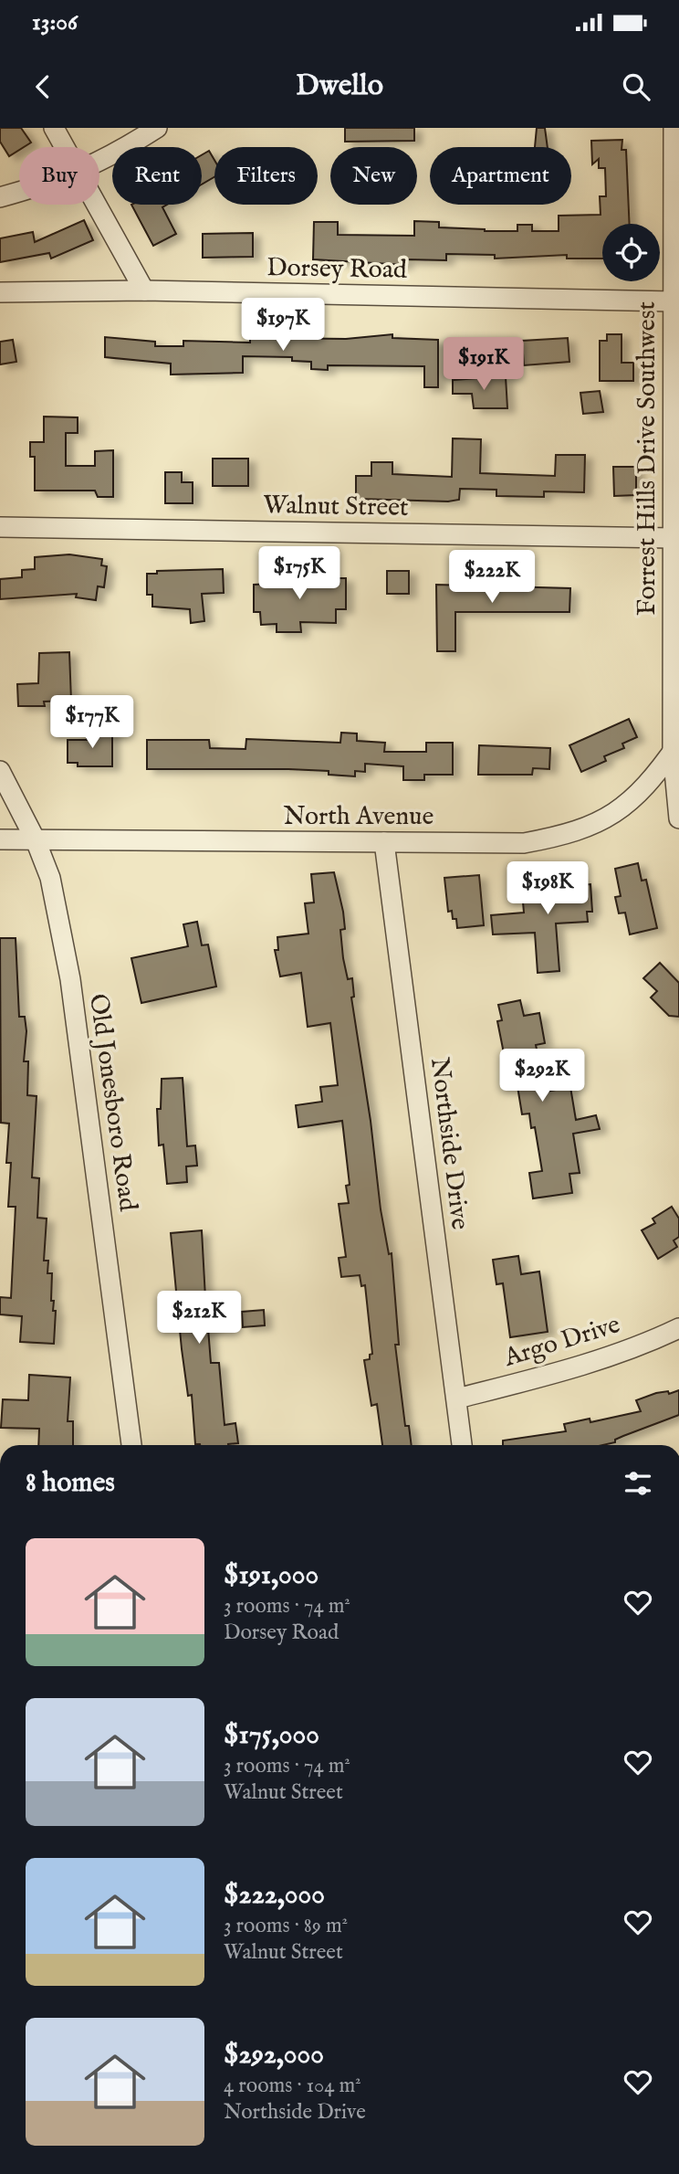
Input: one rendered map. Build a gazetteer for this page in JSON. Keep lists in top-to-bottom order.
{
  "streets": {
    "street": [
      "Dorsey Road",
      "Forrest Hills Drive Southwest",
      "Walnut Street",
      "North Avenue",
      "Old Jonesboro Road",
      "Northside Drive",
      "Argo Drive"
    ]
  },
  "crossings": [
    ["Dorsey Road", "Forrest Hills Drive Southwest"],
    ["Forrest Hills Drive Southwest", "Walnut Street"],
    ["Forrest Hills Drive Southwest", "North Avenue"],
    ["North Avenue", "Old Jonesboro Road"],
    ["North Avenue", "Northside Drive"],
    ["Northside Drive", "Argo Drive"]
  ],
  "page": {
    "status": "13:06",
    "header": "Dwello",
    "chip": [
      "Buy",
      "Rent",
      "Filters",
      "New",
      "Apartment"
    ],
    "price": [
      "$197K",
      "$191K",
      "$175K",
      "$222K",
      "$177K",
      "$198K",
      "$292K",
      "$212K"
    ],
    "heading": "8 homes",
    "list": [
      {
        "name": "$191,000",
        "note": "3 rooms · 74 m² · Dorsey Road"
      },
      {
        "name": "$175,000",
        "note": "3 rooms · 74 m² · Walnut Street"
      },
      {
        "name": "$222,000",
        "note": "3 rooms · 89 m² · Walnut Street"
      },
      {
        "name": "$292,000",
        "note": "4 rooms · 104 m² · Northside Drive"
      }
    ]
  }
}
